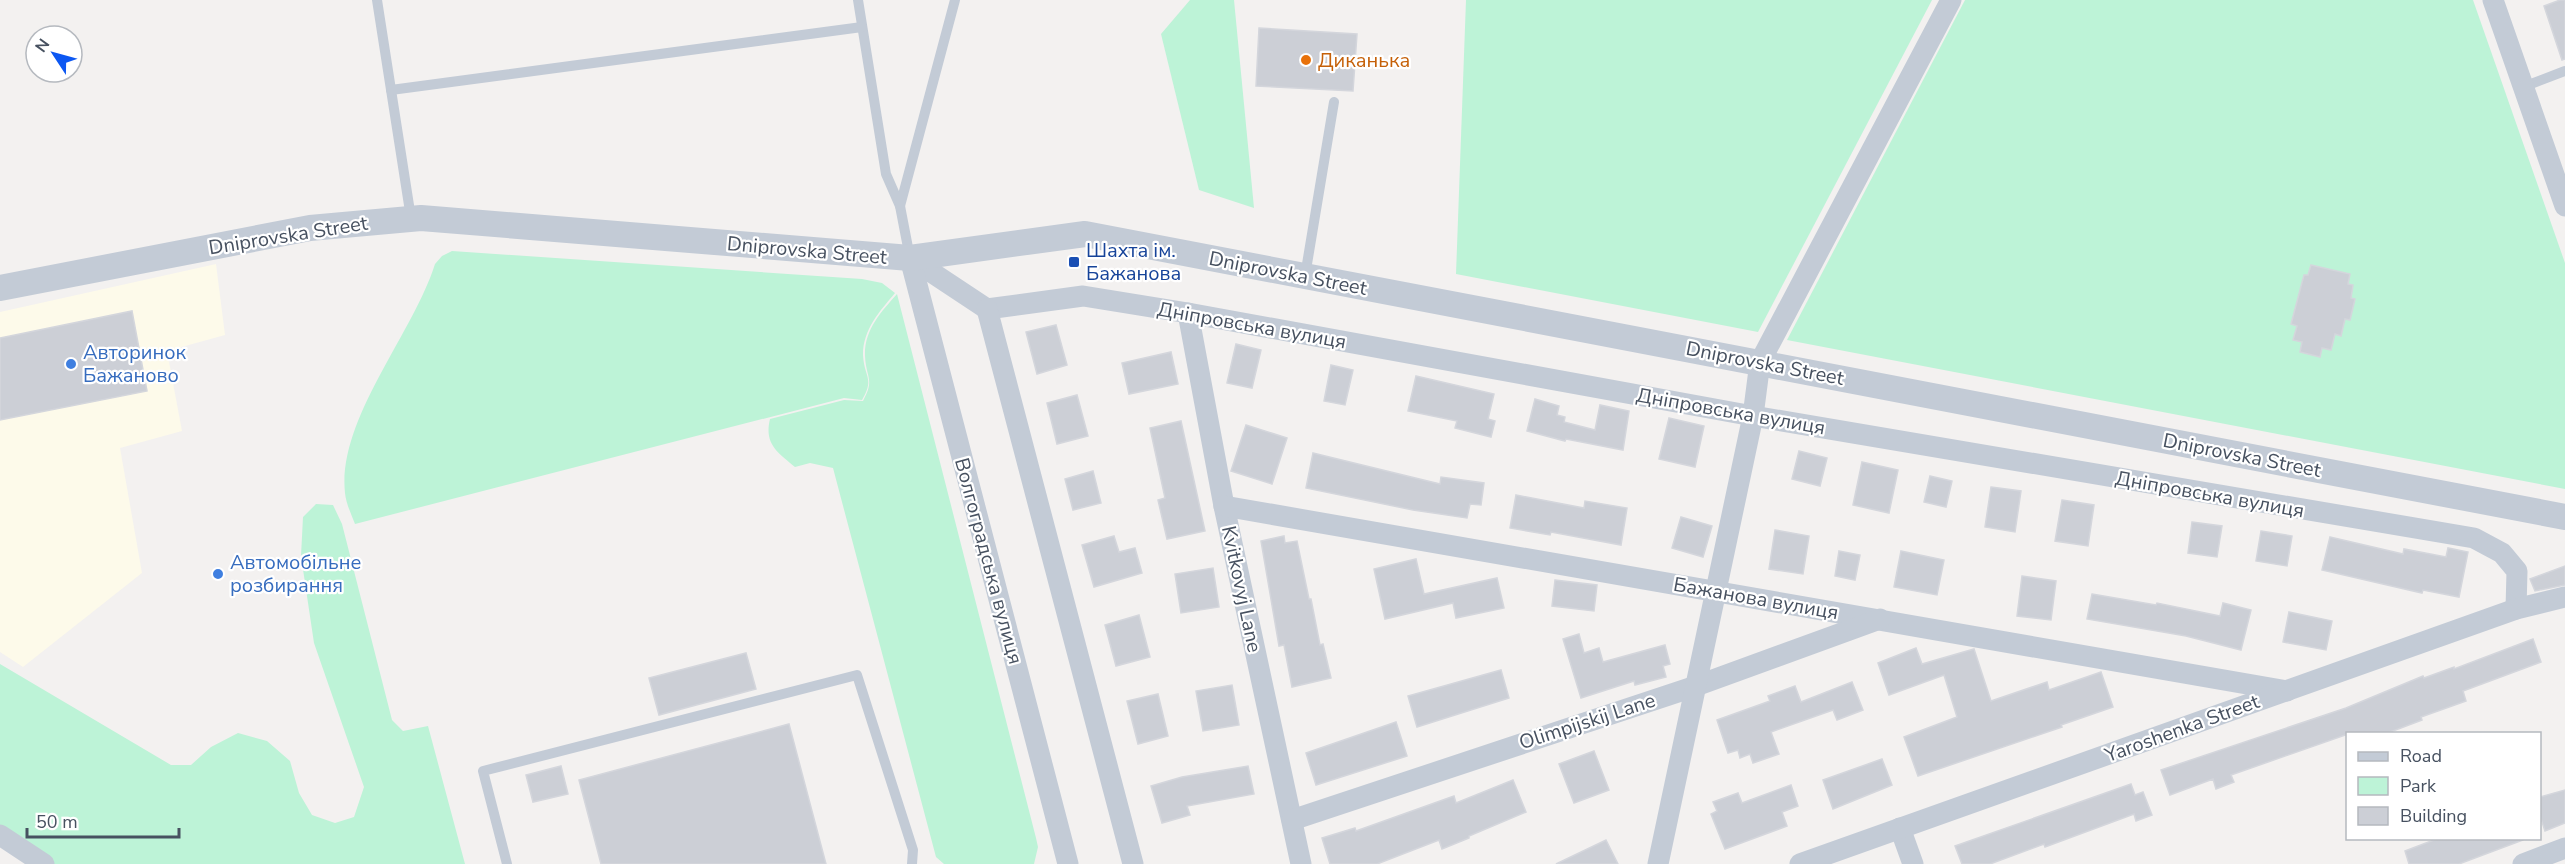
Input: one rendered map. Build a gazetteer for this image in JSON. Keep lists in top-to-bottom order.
{
  "streets": {
    "street": [
      "Dniprovska Street",
      "Дніпровська вулиця",
      "Волгоградська вулиця",
      "Kvitkovyj Lane",
      "Бажанова вулиця",
      "Olimpijskij Lane",
      "Yaroshenka Street"
    ]
  },
  "crossings": [
    ["Dniprovska Street", "Волгоградська вулиця"],
    ["Дніпровська вулиця", "Kvitkovyj Lane"],
    ["Дніпровська вулиця", "Yaroshenka Street"],
    ["Kvitkovyj Lane", "Бажанова вулиця"],
    ["Kvitkovyj Lane", "Olimpijskij Lane"],
    ["Бажанова вулиця", "Olimpijskij Lane"],
    ["Бажанова вулиця", "Yaroshenka Street"]
  ],
  "places": {
    "other": ["Диканька", "Авторинок Бажаново", "Автомобільне розбирання"],
    "transit": ["Шахта ім. Бажанова"]
  },
  "legend": ["Road", "Park", "Building"],
  "scale_bar": "50 m",
  "north": "top left"
}
